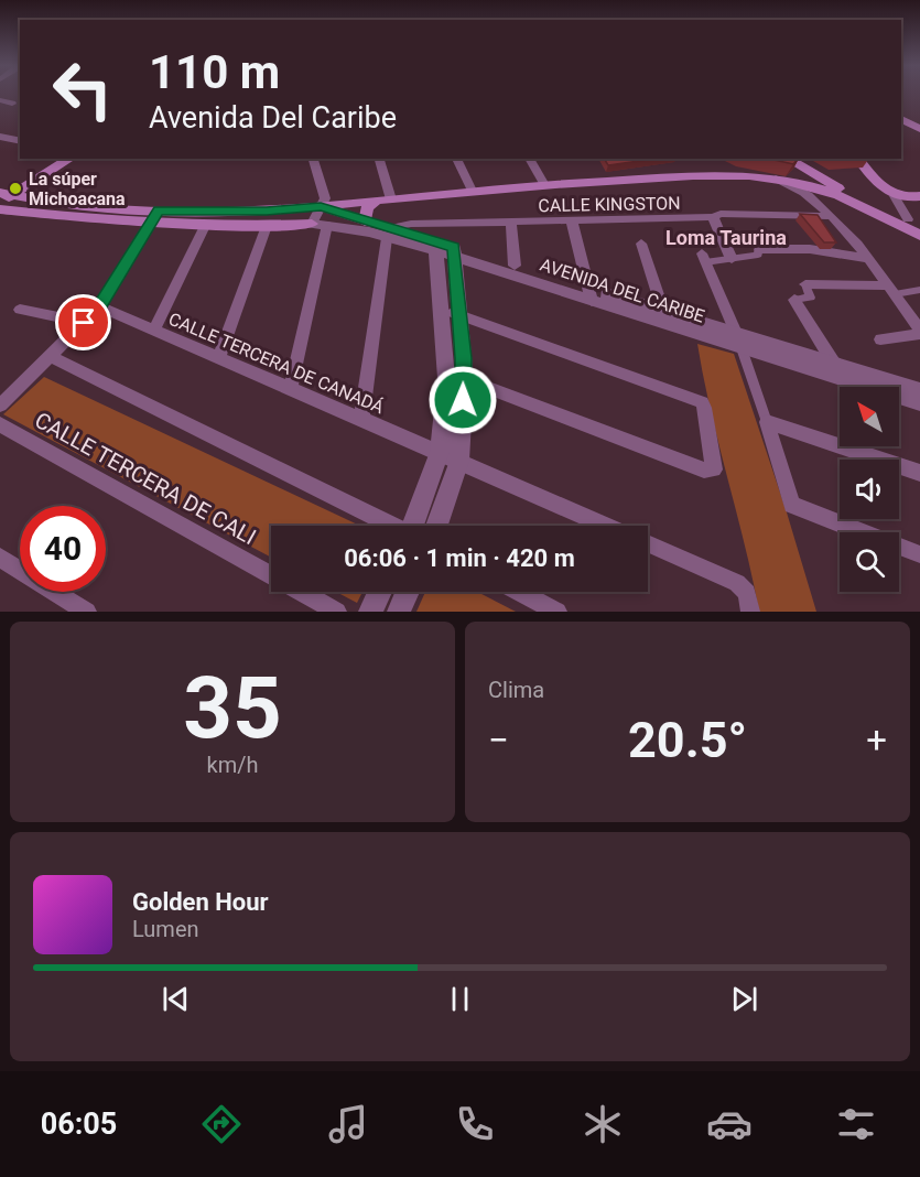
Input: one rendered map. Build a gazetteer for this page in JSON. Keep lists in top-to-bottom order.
{
  "streets": {
    "street": [
      "CALLE KINGSTON",
      "AVENIDA DEL CARIBE",
      "CALLE TERCERA DE CANADÁ",
      "CALLE TERCERA DE CALI"
    ]
  },
  "crossings": [
    ["CALLE KINGSTON", "AVENIDA DEL CARIBE"]
  ],
  "districts": ["Loma Taurina"],
  "places": ["La súper Michoacana"],
  "north": "top left",
  "page": {
    "turn": ["110 m", "Avenida Del Caribe"],
    "limit": "40",
    "trip": "06:06 · 1 min · 420 m",
    "tile": [
      ["35", "km/h"],
      "Clima"
    ],
    "heat": ["−", "20.5°", "+"],
    "song": ["Golden Hour", "Lumen"],
    "tabs": "06:05"
  }
}
